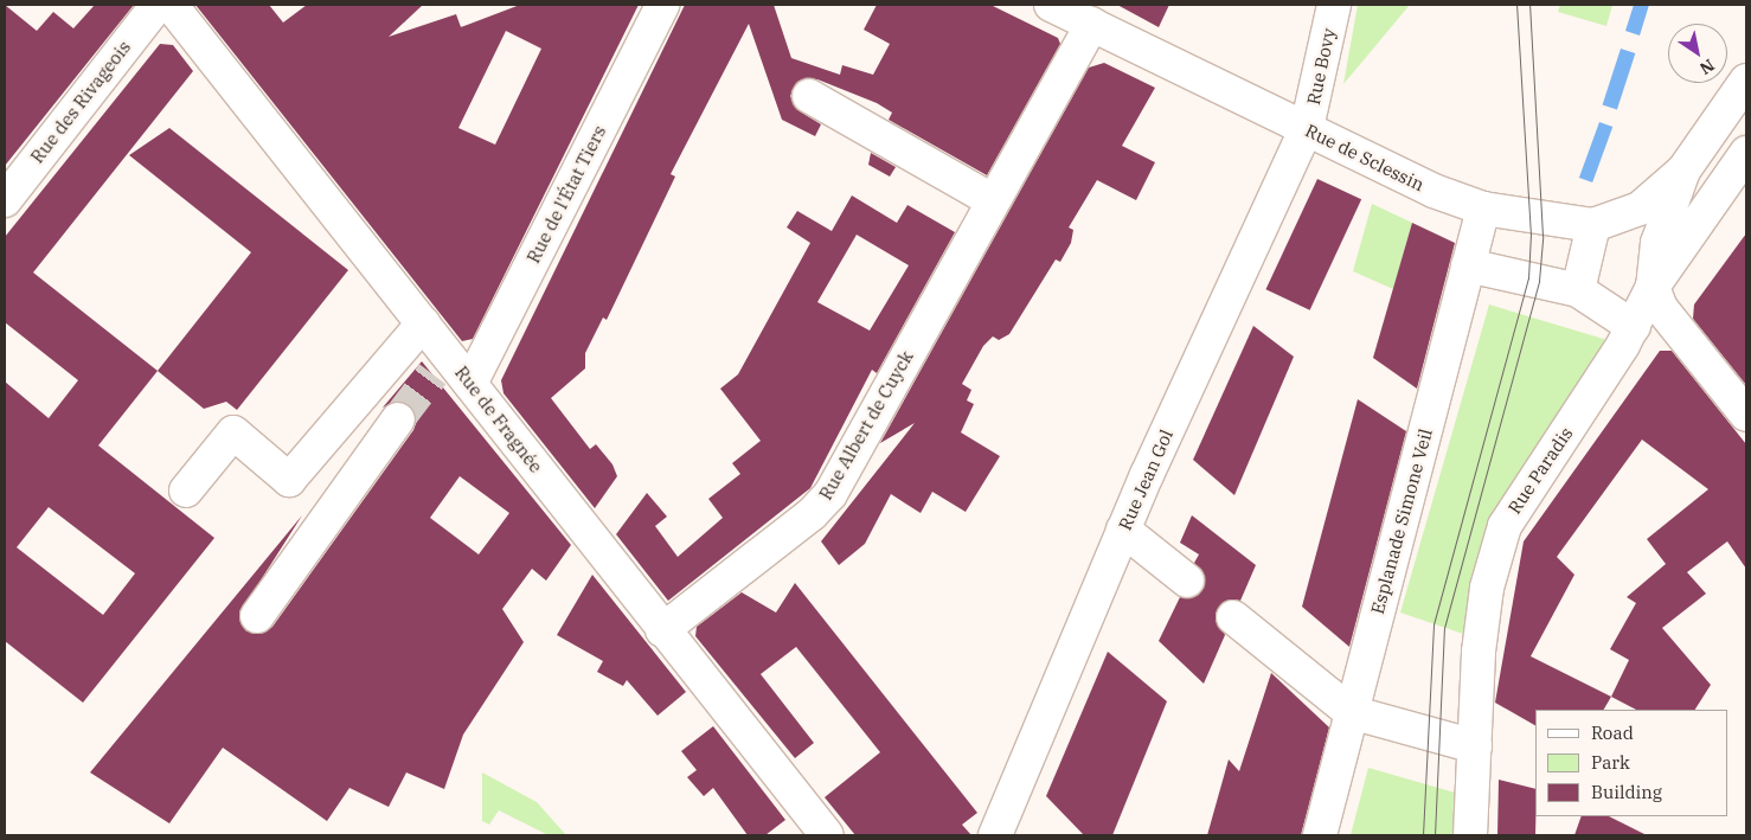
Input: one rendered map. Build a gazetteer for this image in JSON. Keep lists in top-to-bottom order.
{
  "streets": {
    "street": [
      "Rue Bovy",
      "Rue des Rivageois",
      "Rue de Sclessin",
      "Rue de l'État Tiers",
      "Rue de Fragnée",
      "Rue Albert de Cuyck",
      "Rue Paradis",
      "Rue Jean Gol",
      "Esplanade Simone Veil"
    ]
  },
  "crossings": [
    ["Rue Bovy", "Rue de Sclessin"],
    ["Rue Bovy", "Rue Jean Gol"],
    ["Rue de Sclessin", "Rue Albert de Cuyck"],
    ["Rue de Sclessin", "Rue Jean Gol"],
    ["Rue de Sclessin", "Esplanade Simone Veil"],
    ["Rue de l'État Tiers", "Rue de Fragnée"],
    ["Rue de Fragnée", "Rue Albert de Cuyck"]
  ],
  "legend": ["Road", "Park", "Building"],
  "north": "bottom right"
}
